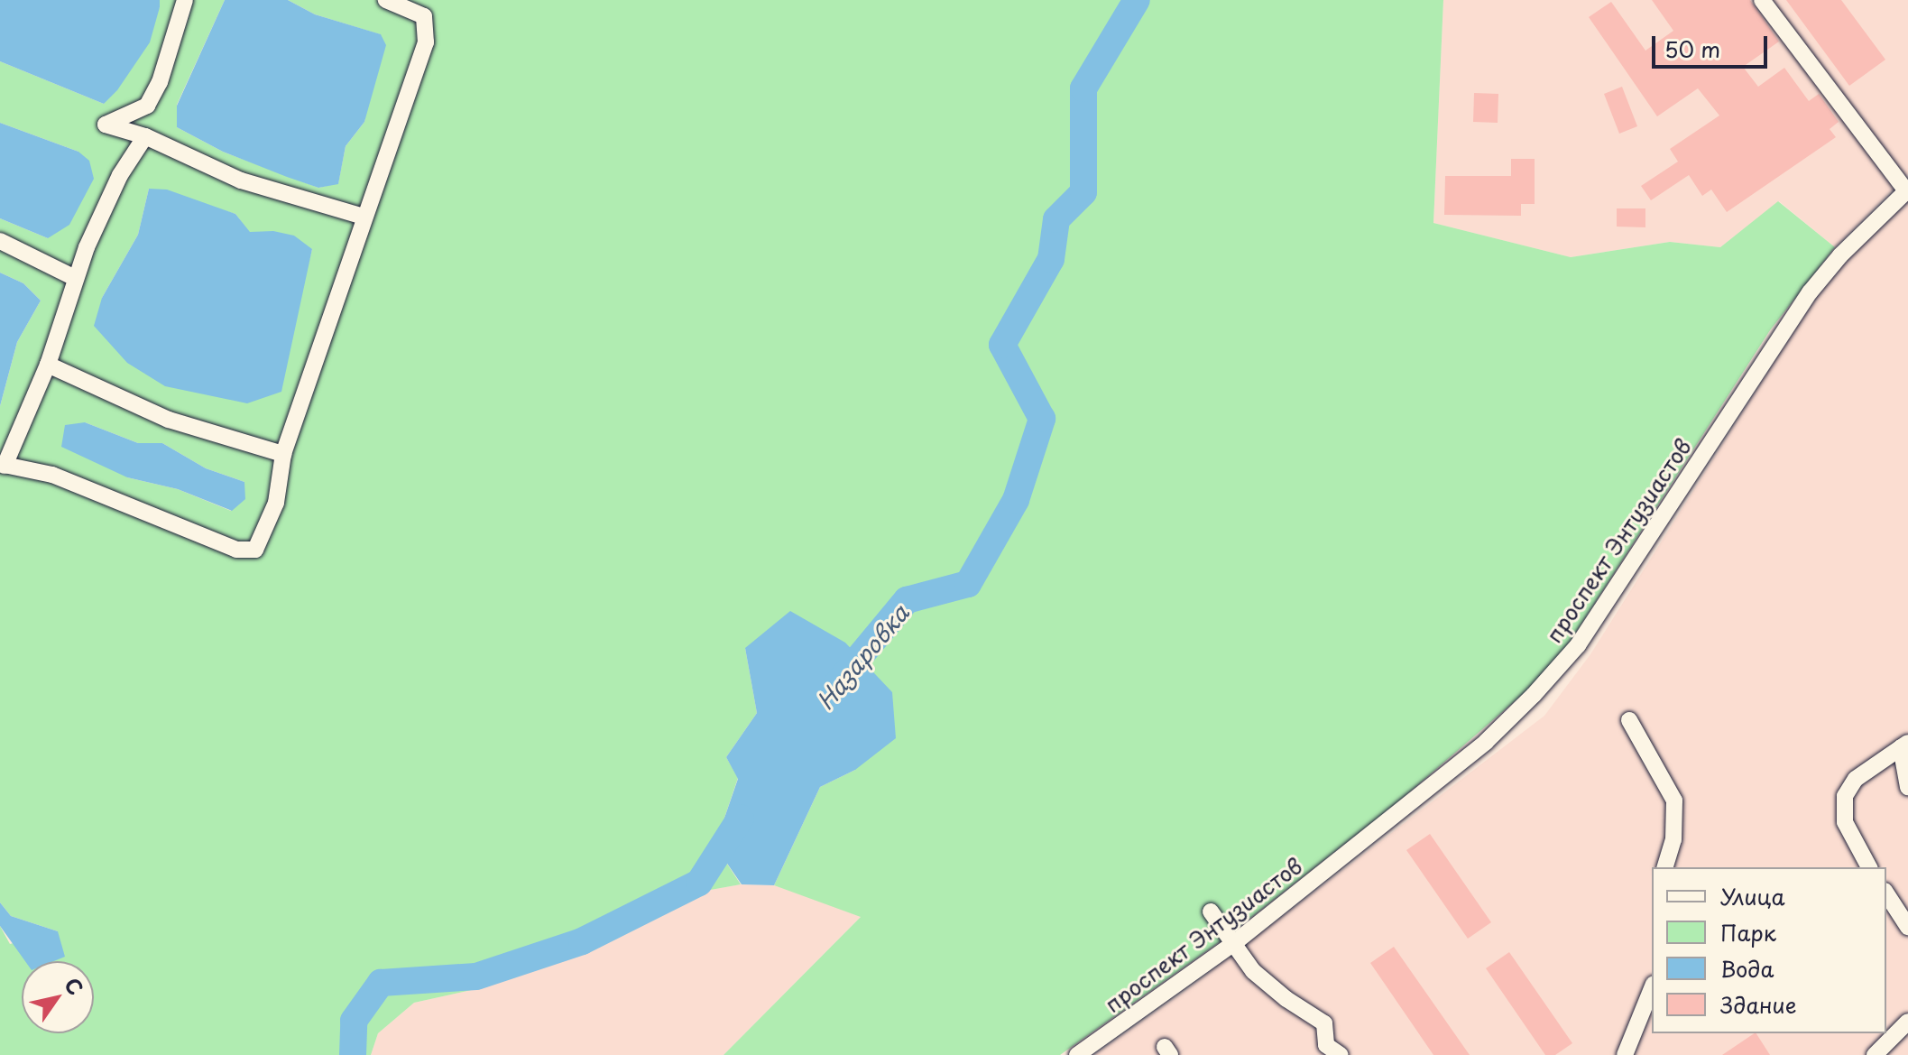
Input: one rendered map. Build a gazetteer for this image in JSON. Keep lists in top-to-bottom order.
{
  "streets": {
    "street": ["проспект Энтузиастов"]
  },
  "water": ["Назаровка"],
  "legend": [
    "Улица",
    "Парк",
    "Вода",
    "Здание"
  ],
  "scale_bar": "50 m",
  "north": "top right"
}
